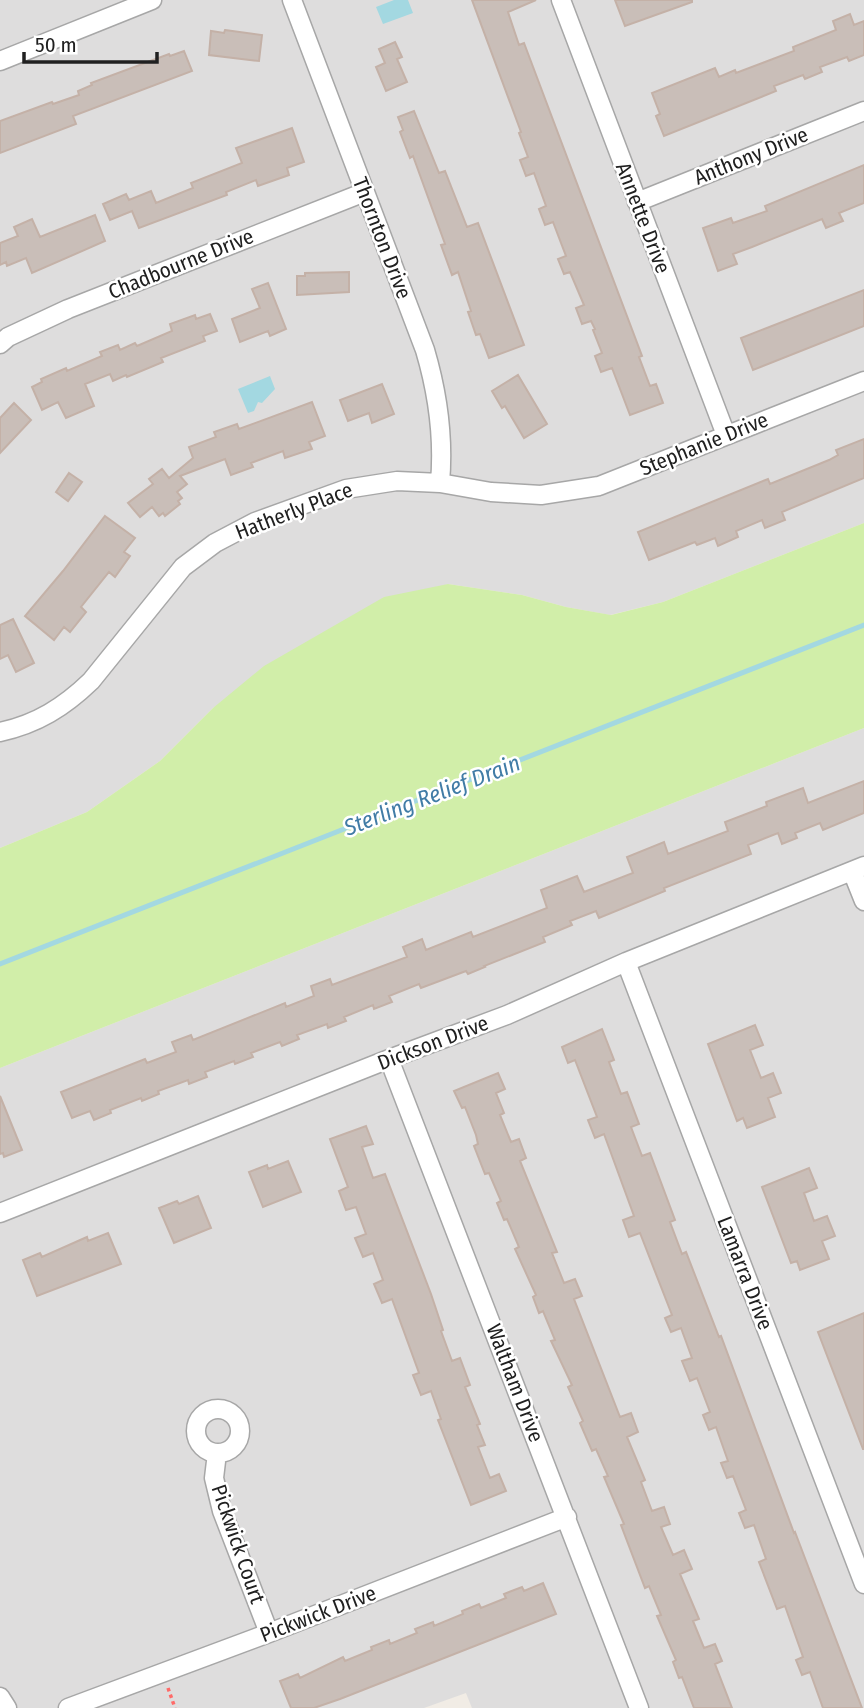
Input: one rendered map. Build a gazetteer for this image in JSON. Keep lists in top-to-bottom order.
{
  "streets": {
    "street": [
      "Anthony Drive",
      "Annette Drive",
      "Thornton Drive",
      "Chadbourne Drive",
      "Stephanie Drive",
      "Hatherly Place",
      "Dickson Drive",
      "Lamarra Drive",
      "Waltham Drive",
      "Pickwick Court",
      "Pickwick Drive"
    ]
  },
  "crossings": [
    ["Anthony Drive", "Annette Drive"],
    ["Annette Drive", "Stephanie Drive"],
    ["Thornton Drive", "Chadbourne Drive"],
    ["Thornton Drive", "Hatherly Place"],
    ["Stephanie Drive", "Hatherly Place"],
    ["Dickson Drive", "Lamarra Drive"],
    ["Dickson Drive", "Waltham Drive"],
    ["Waltham Drive", "Pickwick Drive"],
    ["Pickwick Court", "Pickwick Drive"]
  ],
  "water": ["Sterling Relief Drain"],
  "scale_bar": "50 m"
}
